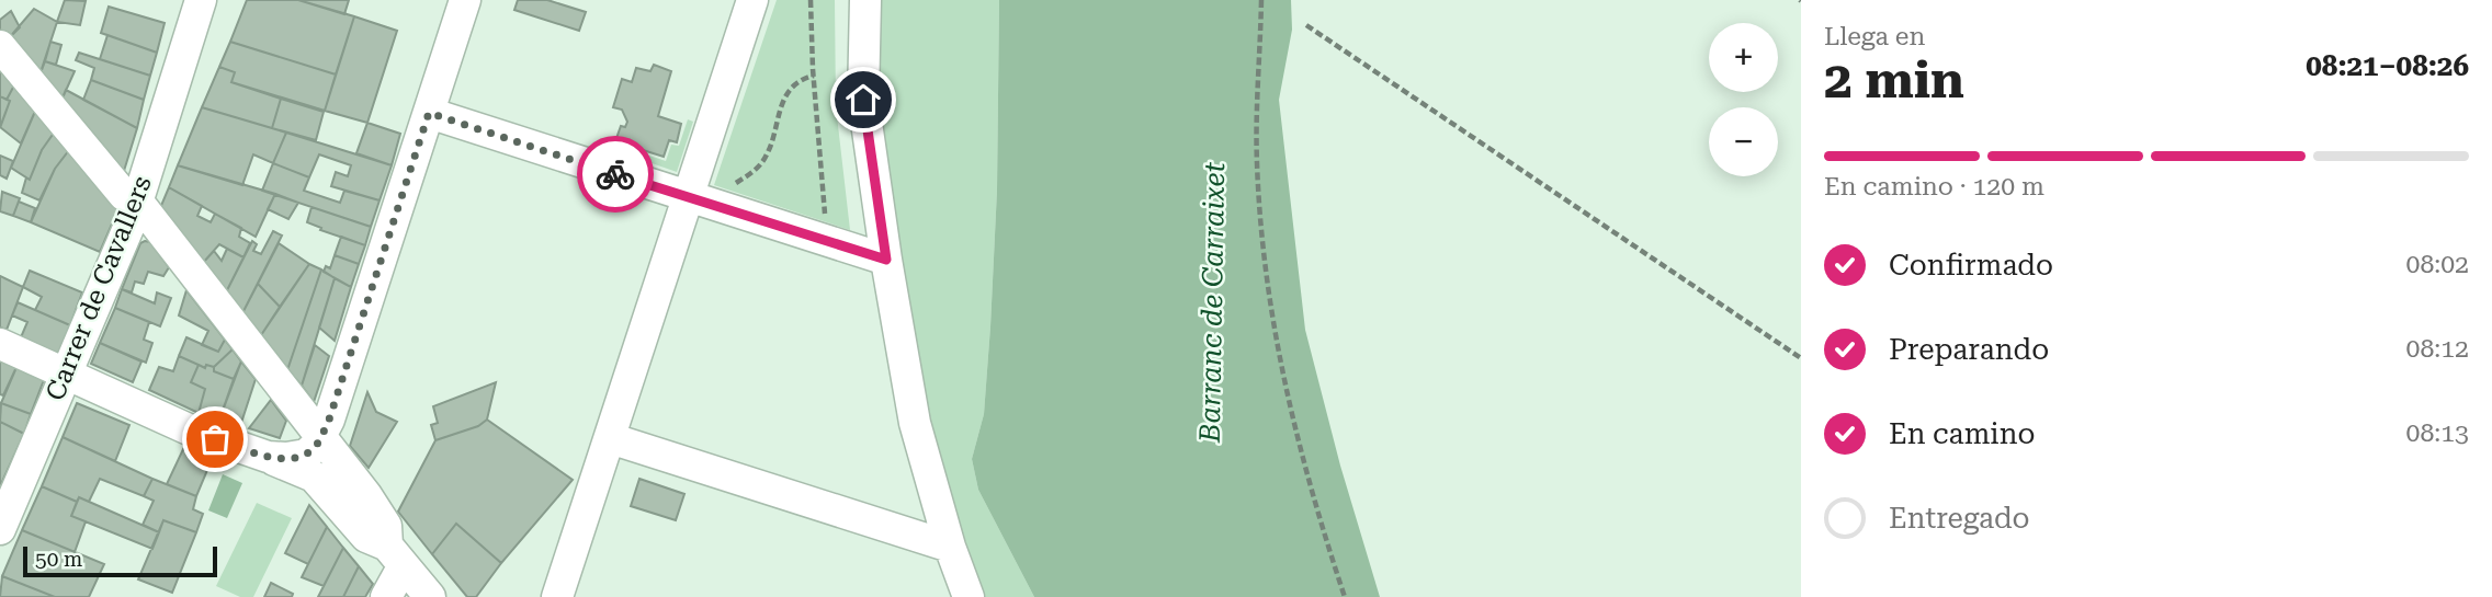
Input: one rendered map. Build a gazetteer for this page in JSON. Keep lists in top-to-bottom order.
{
  "streets": {
    "street": ["Carrer de Cavallers"]
  },
  "water": ["Barranc de Carraixet"],
  "scale_bar": "50 m",
  "page": {
    "heading": ["2 min", "Llega en", "08:21–08:26"],
    "map_buttons": ["+", "−"],
    "bar": "En camino · 120 m",
    "list": [
      ["Confirmado", "08:02"],
      ["Preparando", "08:12"],
      ["En camino", "08:13"],
      "Entregado"
    ],
    "scale": "50 m"
  }
}
